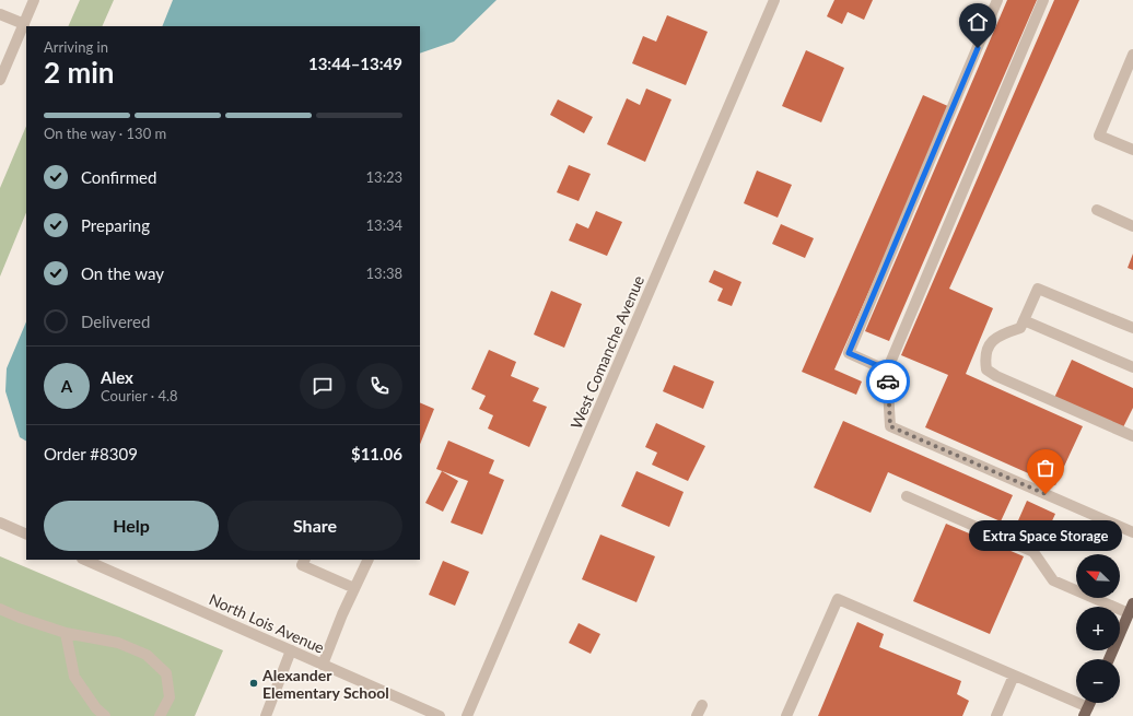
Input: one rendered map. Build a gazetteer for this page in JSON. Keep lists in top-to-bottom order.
{
  "streets": {
    "street": ["West Comanche Avenue", "North Lois Avenue"]
  },
  "places": ["Extra Space Storage", "Alexander Elementary School"],
  "north": "top left",
  "page": {
    "heading": ["2 min", "Arriving in", "13:44–13:49"],
    "panel": [
      "Alex",
      "Courier · 4.8",
      "Order #8309",
      "$11.06"
    ],
    "bar": "On the way · 130 m",
    "list": [
      ["Confirmed", "13:23"],
      ["Preparing", "13:34"],
      ["On the way", "13:38"],
      "Delivered"
    ],
    "round": "A",
    "buttons": ["Help", "Share"],
    "bubble": "Extra Space Storage",
    "map_buttons": ["+", "−"]
  }
}
